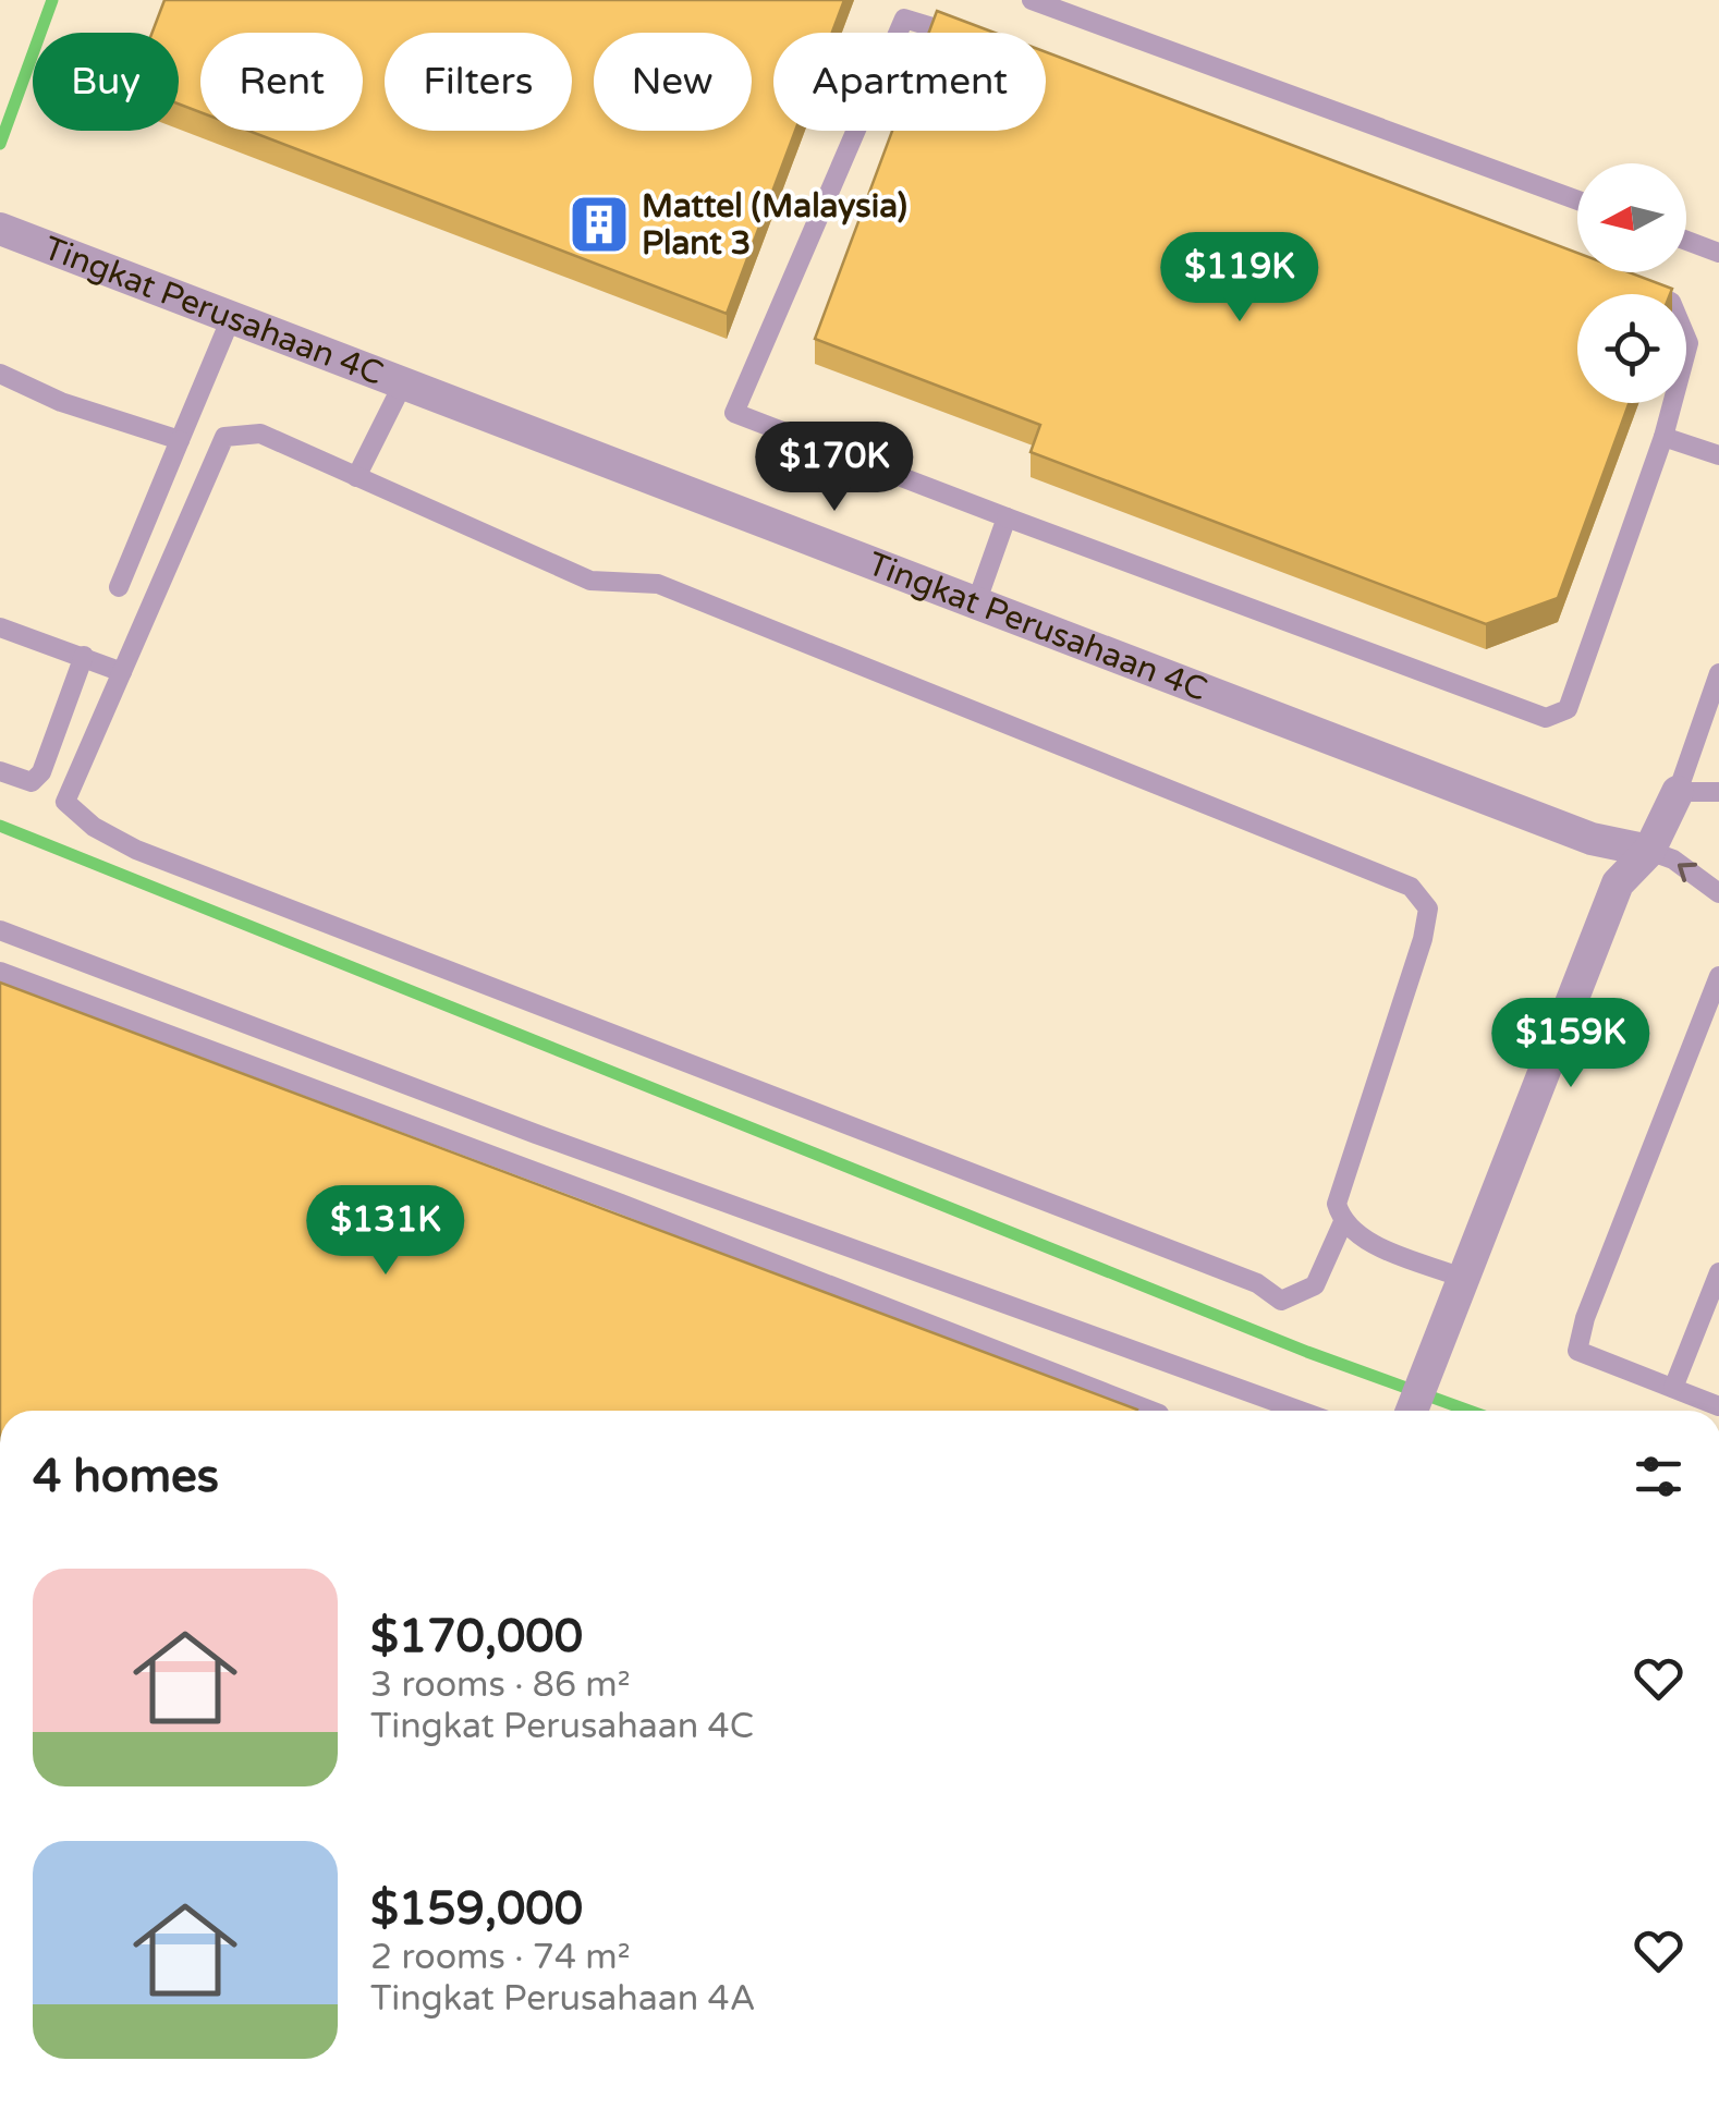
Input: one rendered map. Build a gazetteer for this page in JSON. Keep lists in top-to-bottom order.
{
  "streets": {
    "street": ["Tingkat Perusahaan 4C"]
  },
  "places": {
    "building": ["Mattel (Malaysia) Plant 3"]
  },
  "north": "left",
  "page": {
    "chip": [
      "Buy",
      "Rent",
      "Filters",
      "New",
      "Apartment"
    ],
    "price": [
      "$119K",
      "$170K",
      "$159K",
      "$131K"
    ],
    "heading": "4 homes",
    "list": [
      {
        "name": "$170,000",
        "note": "3 rooms · 86 m² · Tingkat Perusahaan 4C"
      },
      {
        "name": "$159,000",
        "note": "2 rooms · 74 m² · Tingkat Perusahaan 4A"
      }
    ]
  }
}
